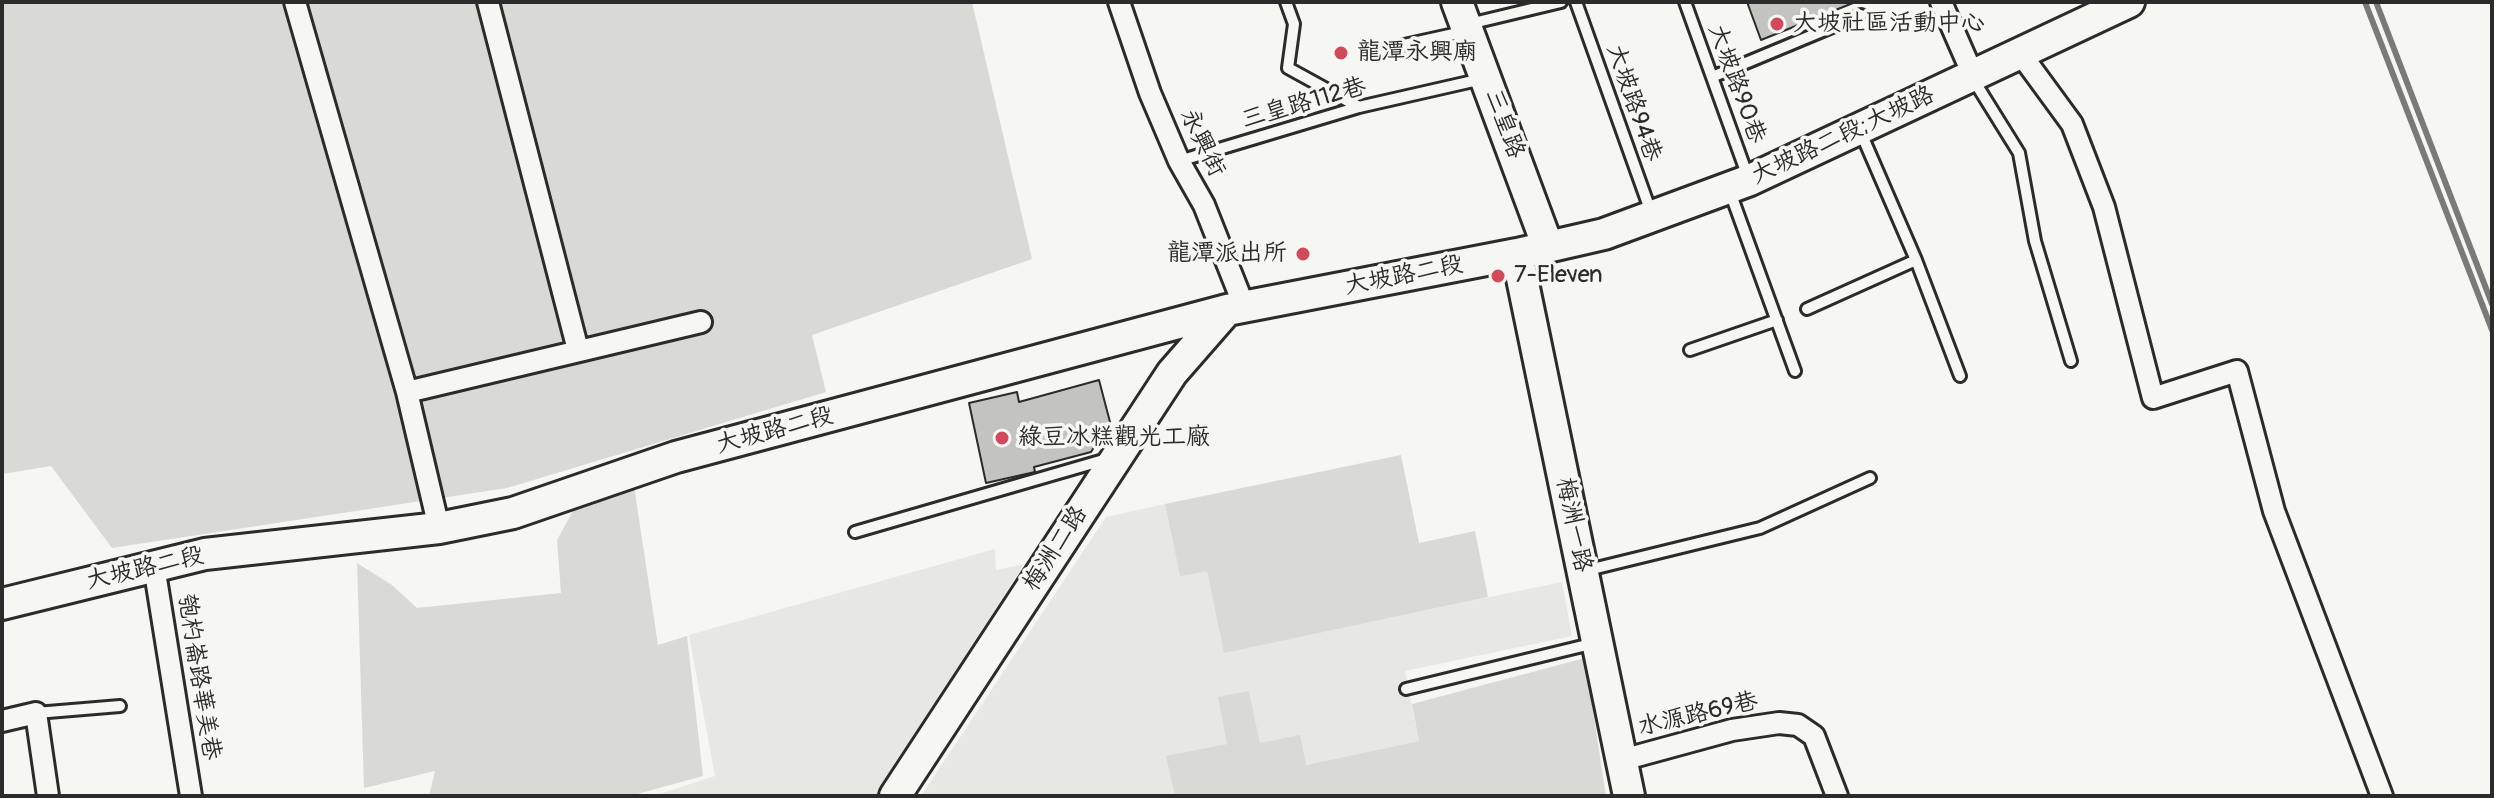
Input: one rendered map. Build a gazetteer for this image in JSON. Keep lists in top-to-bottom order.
{
  "streets": {
    "street": [
      "三皇路",
      "大坡路二段;大坡路",
      "永興街",
      "大坡路二段",
      "梅洲一路",
      "梅洲二路",
      "匏杓崙路華美巷",
      "水源路69巷"
    ],
    "lane": ["大坡路90巷", "大坡路94巷", "三皇路112巷"]
  },
  "crossings": [
    ["大坡路90巷", "大坡路二段;大坡路"],
    ["大坡路94巷", "大坡路二段;大坡路"],
    ["三皇路112巷", "三皇路"],
    ["三皇路112巷", "永興街"],
    ["三皇路", "大坡路二段;大坡路"],
    ["三皇路", "大坡路二段"],
    ["大坡路二段;大坡路", "大坡路二段"],
    ["永興街", "大坡路二段"],
    ["永興街", "梅洲二路"],
    ["大坡路二段", "梅洲一路"],
    ["大坡路二段", "梅洲二路"],
    ["大坡路二段", "匏杓崙路華美巷"],
    ["梅洲一路", "水源路69巷"]
  ],
  "places": [
    "大坡社區活動中心",
    "龍潭永興廟",
    "龍潭派出所",
    "7-Eleven",
    "綠豆冰糕觀光工廠"
  ]
}
